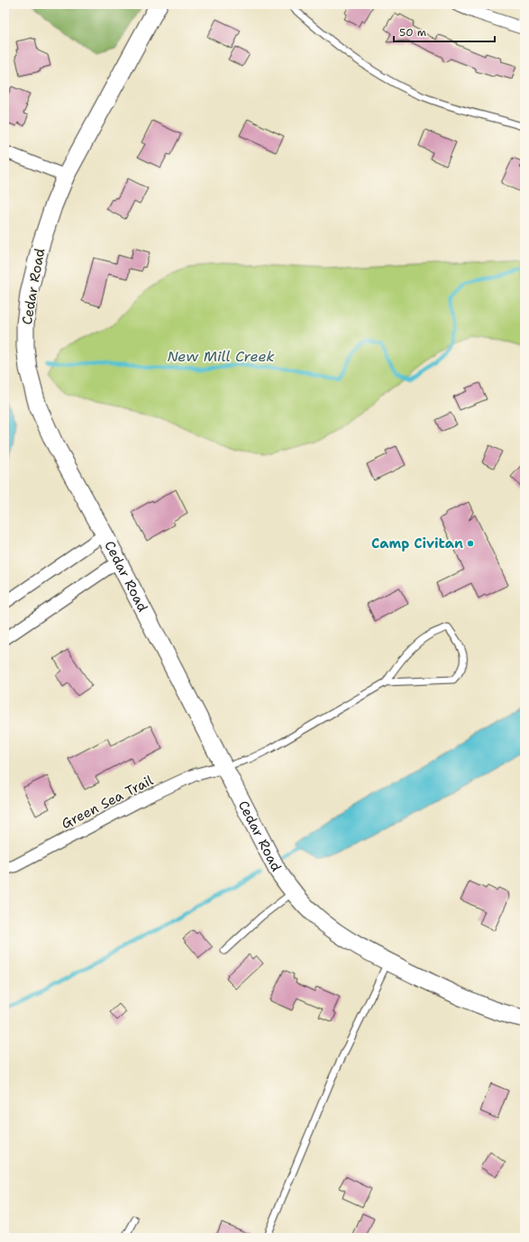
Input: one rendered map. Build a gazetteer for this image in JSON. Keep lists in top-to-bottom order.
{
  "streets": {
    "street": ["Cedar Road", "Green Sea Trail"]
  },
  "crossings": [
    ["Cedar Road", "Green Sea Trail"]
  ],
  "water": ["New Mill Creek"],
  "places": ["Camp Civitan"],
  "scale_bar": "50 m"
}
